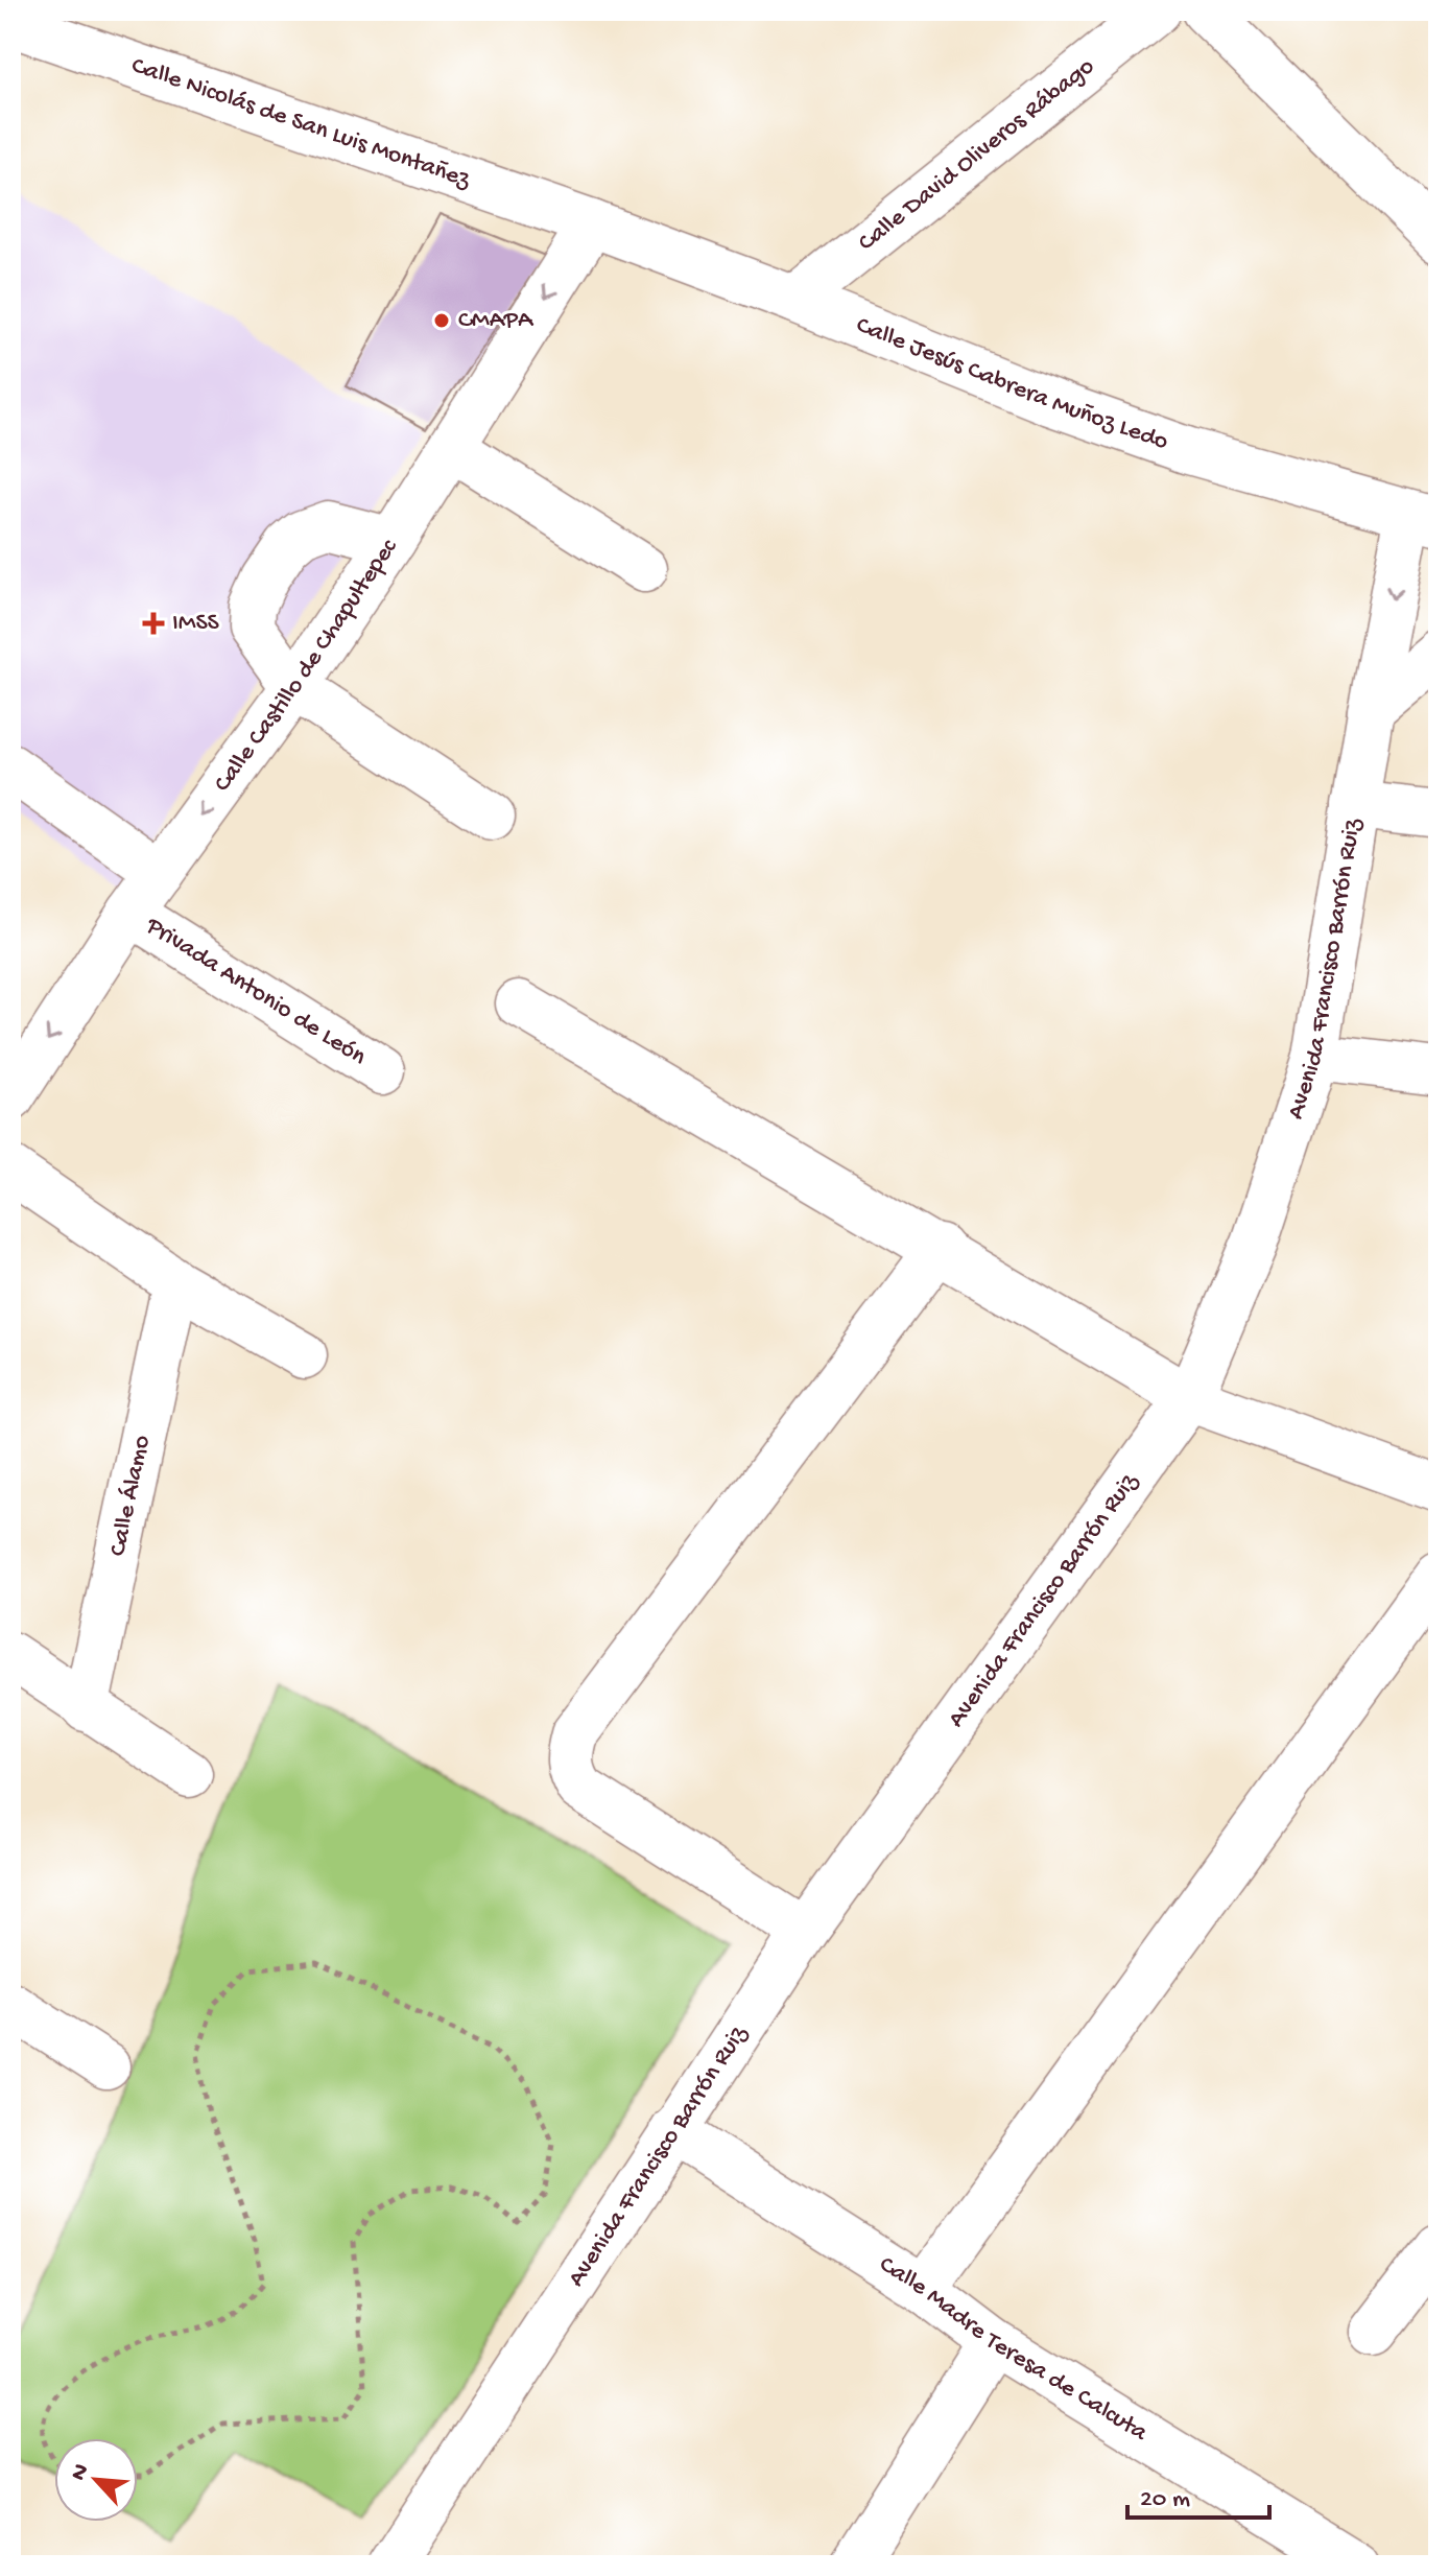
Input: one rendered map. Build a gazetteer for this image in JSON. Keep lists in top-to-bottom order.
{
  "streets": {
    "street": [
      "Calle Nicolás de San Luis Montañez",
      "Calle David Oliveros Rábago",
      "Calle Jesús Cabrera Muñoz Ledo",
      "Calle Castillo de Chapultepec",
      "Avenida Francisco Barrón Ruiz",
      "Privada Antonio de León",
      "Calle Álamo",
      "Calle Madre Teresa de Calcuta"
    ]
  },
  "crossings": [
    ["Calle Nicolás de San Luis Montañez", "Calle Jesús Cabrera Muñoz Ledo"],
    ["Calle Nicolás de San Luis Montañez", "Calle Castillo de Chapultepec"],
    ["Calle David Oliveros Rábago", "Calle Jesús Cabrera Muñoz Ledo"],
    ["Calle Jesús Cabrera Muñoz Ledo", "Calle Castillo de Chapultepec"],
    ["Calle Jesús Cabrera Muñoz Ledo", "Avenida Francisco Barrón Ruiz"],
    ["Calle Castillo de Chapultepec", "Privada Antonio de León"],
    ["Avenida Francisco Barrón Ruiz", "Calle Madre Teresa de Calcuta"]
  ],
  "one_way": ["Calle Castillo de Chapultepec"],
  "places": {
    "other": ["CMAPA"],
    "health": ["IMSS"]
  },
  "scale_bar": "20 m",
  "north": "top left"
}
